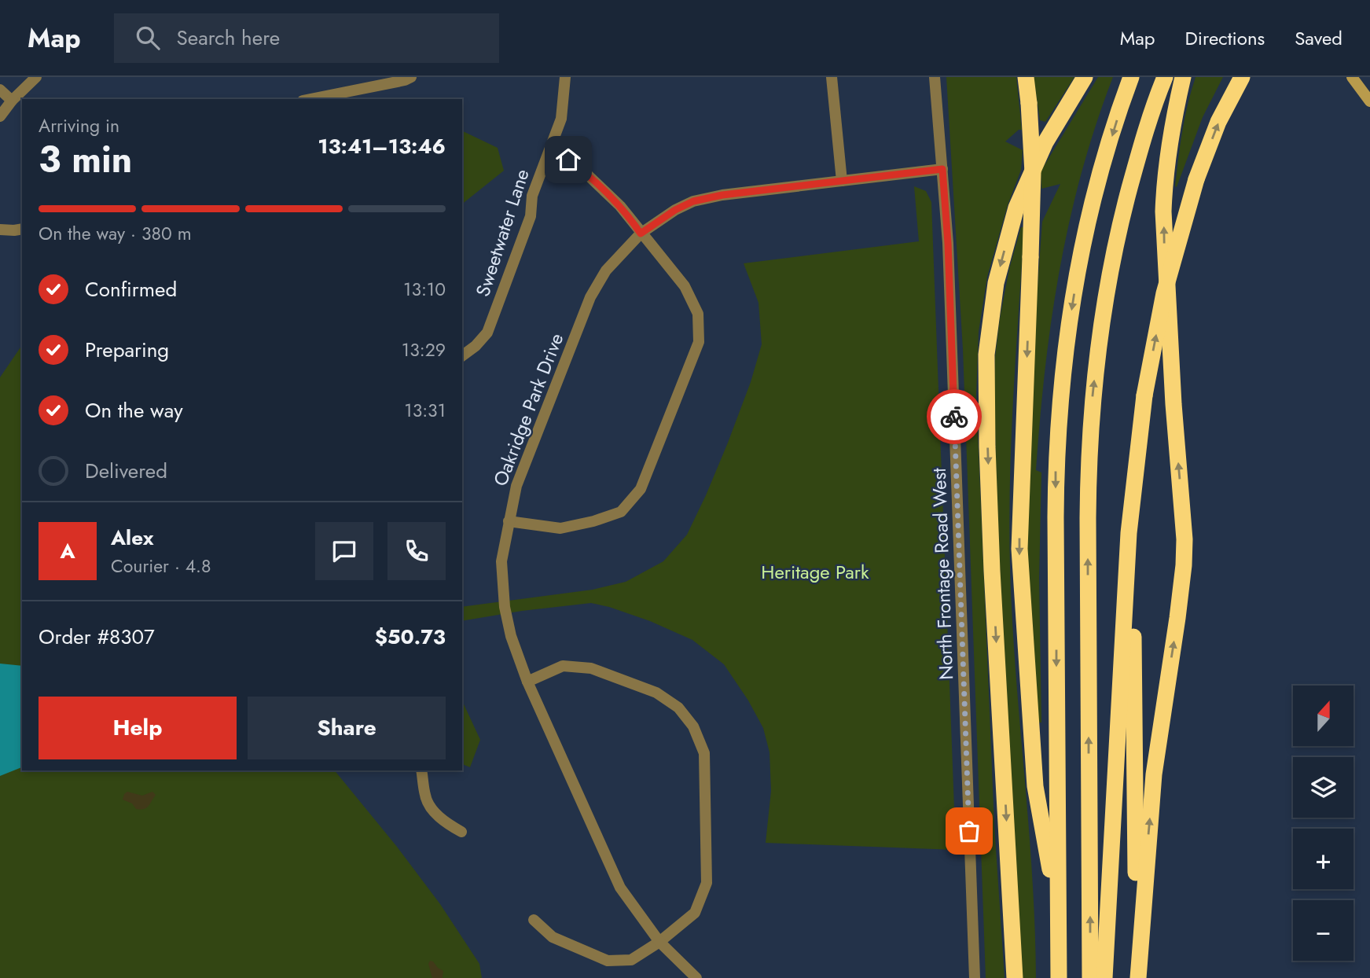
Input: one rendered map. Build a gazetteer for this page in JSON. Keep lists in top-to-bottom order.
{
  "streets": {
    "street": ["Sweetwater Lane", "Oakridge Park Drive", "North Frontage Road West"]
  },
  "crossings": [
    ["Oakridge Park Drive", "North Frontage Road West"]
  ],
  "parks": ["Heritage Park"],
  "north": "top",
  "page": {
    "header": "Map",
    "search": "Search here",
    "nav": ["Map", "Directions", "Saved"],
    "heading": ["3 min", "Arriving in", "13:41–13:46"],
    "panel": [
      "Alex",
      "Courier · 4.8",
      "Order #8307",
      "$50.73"
    ],
    "bar": "On the way · 380 m",
    "list": [
      ["Confirmed", "13:10"],
      ["Preparing", "13:29"],
      ["On the way", "13:31"],
      "Delivered"
    ],
    "round": "A",
    "map_buttons": ["+", "−"],
    "buttons": ["Help", "Share"]
  }
}
